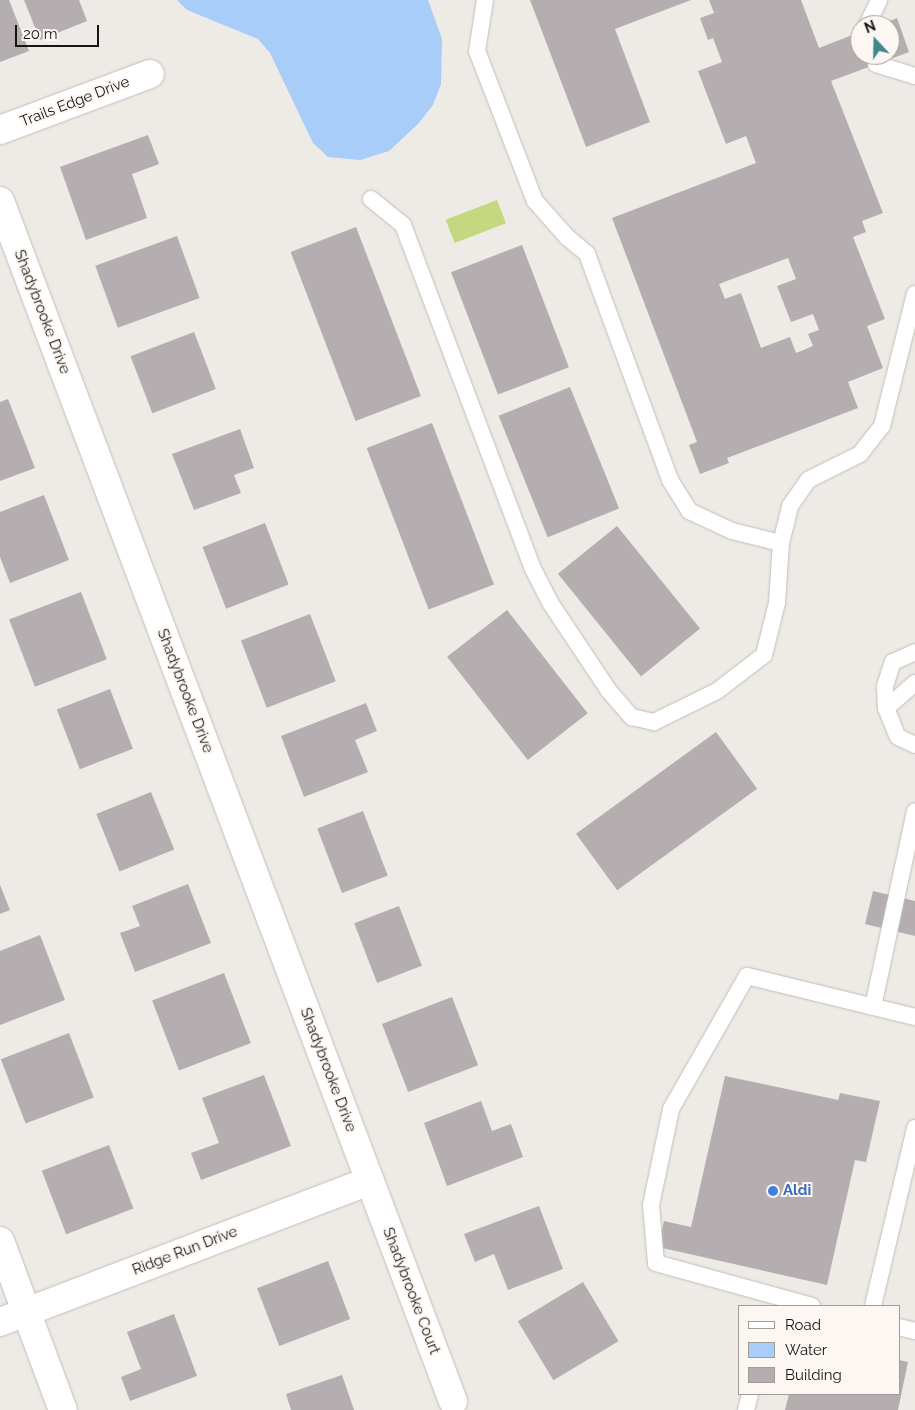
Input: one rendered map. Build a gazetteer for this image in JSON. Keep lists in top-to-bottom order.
{
  "streets": {
    "street": [
      "Trails Edge Drive",
      "Shadybrooke Drive",
      "Ridge Run Drive",
      "Shadybrooke Court"
    ]
  },
  "crossings": [
    ["Shadybrooke Drive", "Ridge Run Drive"],
    ["Shadybrooke Drive", "Shadybrooke Court"],
    ["Ridge Run Drive", "Shadybrooke Court"]
  ],
  "places": ["Aldi"],
  "legend": ["Road", "Water", "Building"],
  "scale_bar": "20 m",
  "north": "top"
}
